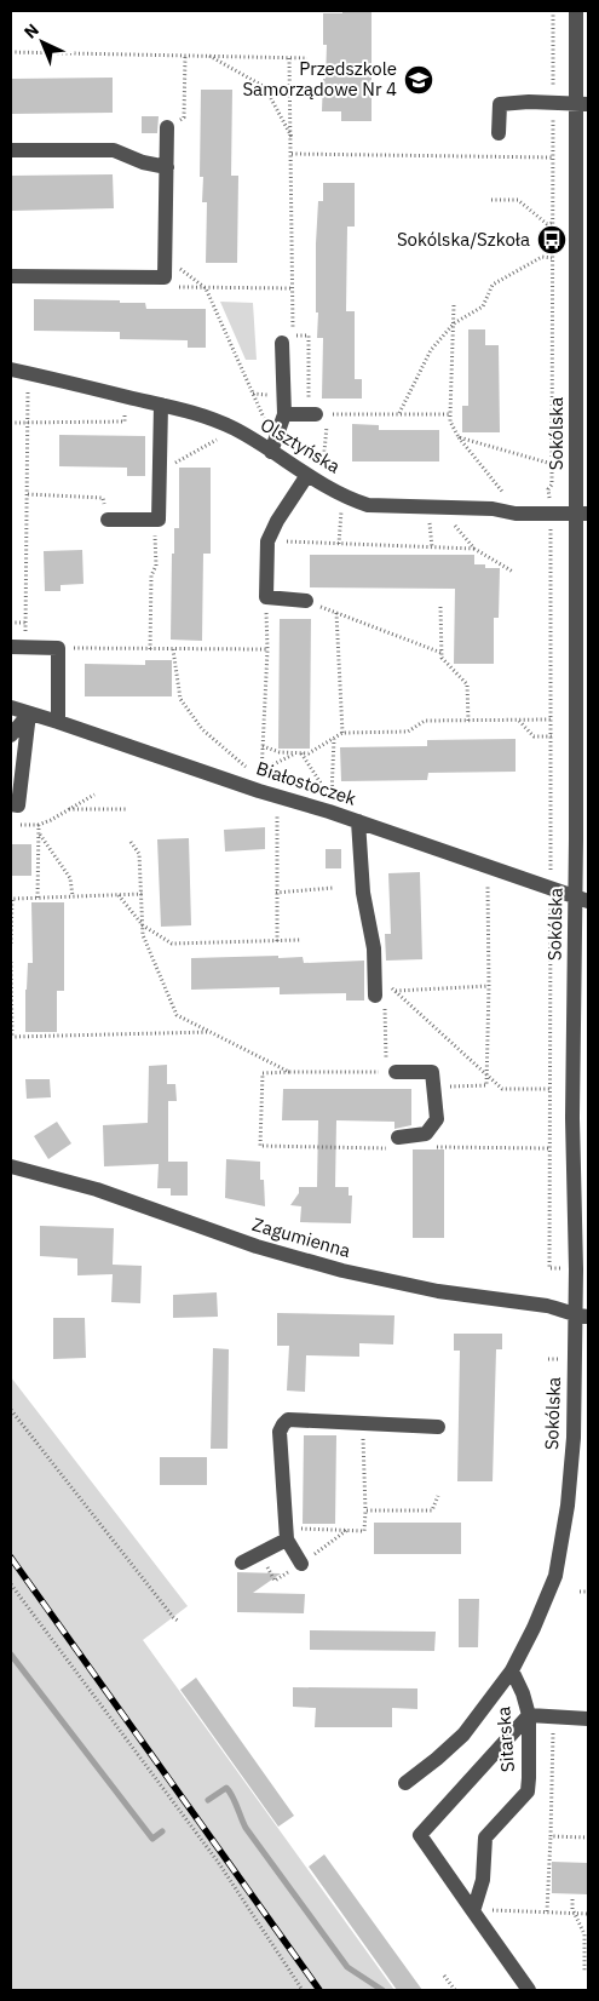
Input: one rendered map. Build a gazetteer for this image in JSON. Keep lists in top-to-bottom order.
{
  "streets": {
    "street": [
      "Sokólska",
      "Olsztyńska",
      "Białostoczek",
      "Zagumienna",
      "Sitarska"
    ]
  },
  "crossings": [
    ["Sokólska", "Olsztyńska"],
    ["Sokólska", "Białostoczek"],
    ["Sokólska", "Zagumienna"],
    ["Sokólska", "Sitarska"]
  ],
  "places": {
    "school or university": ["Przedszkole Samorządowe Nr 4"],
    "bus stop": ["Sokólska/Szkoła"]
  },
  "north": "top left"
}
